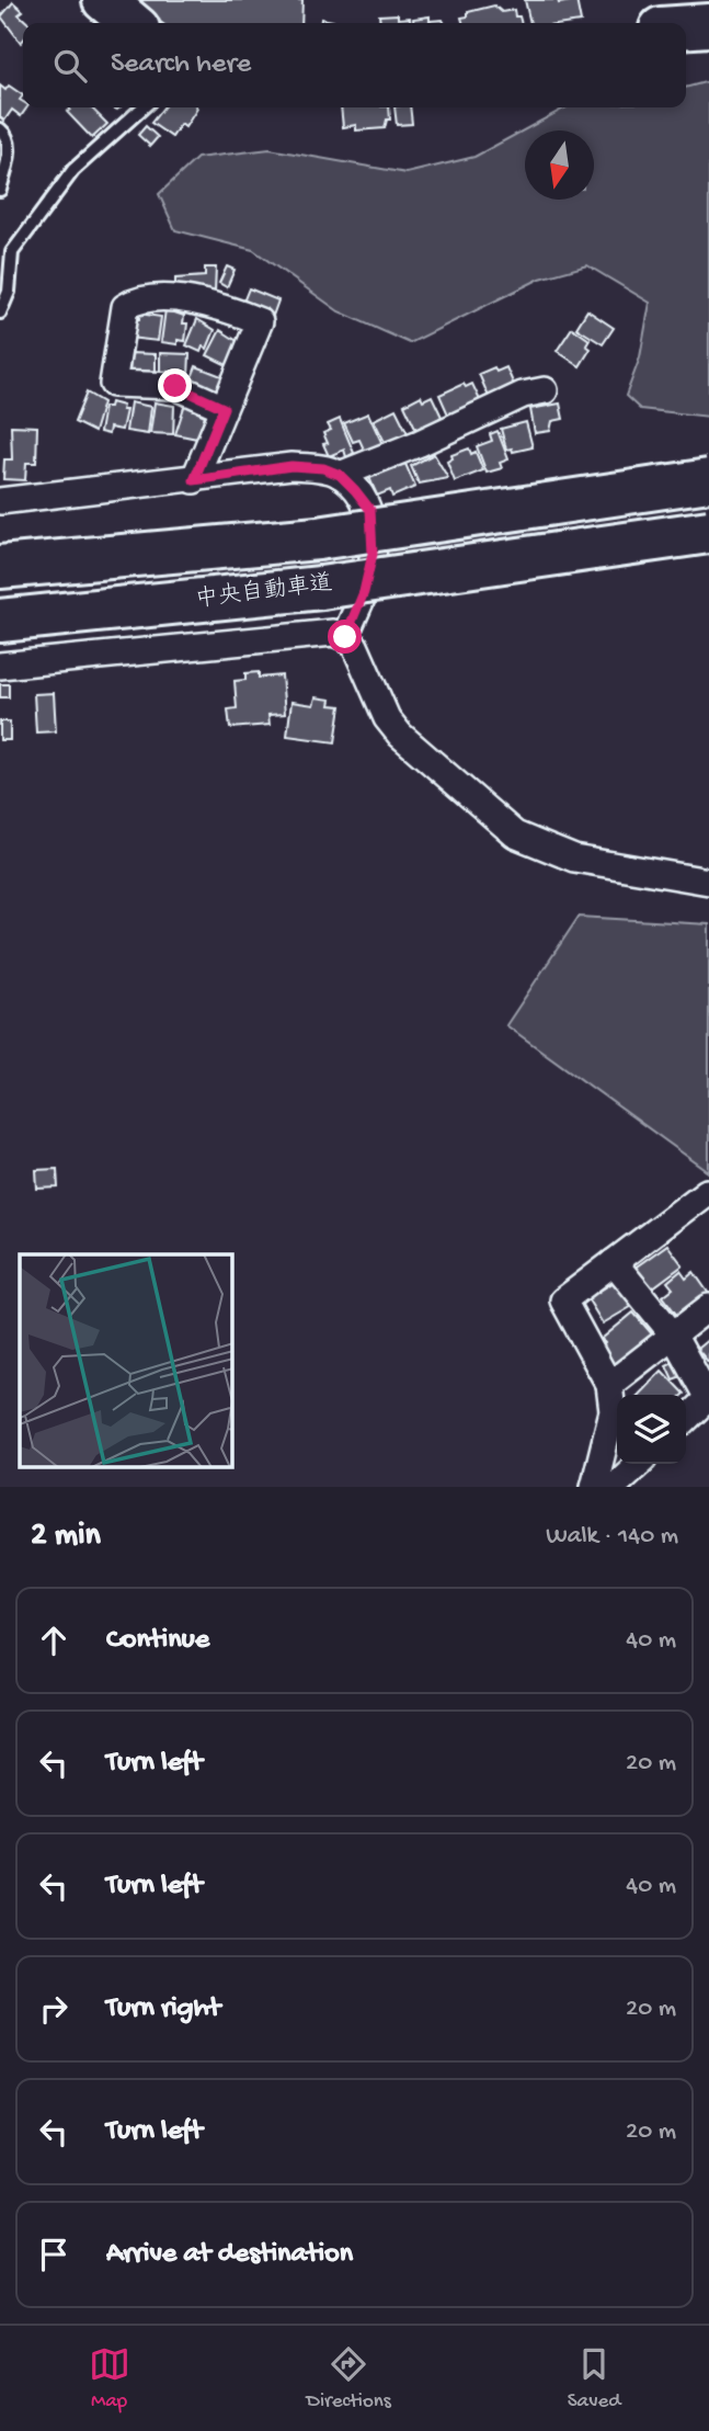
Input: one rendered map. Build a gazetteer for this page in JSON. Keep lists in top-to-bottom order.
{
  "streets": {
    "highway": ["中央自動車道"]
  },
  "north": "bottom",
  "page": {
    "search": "Search here",
    "heading": ["2 min", "Walk · 140 m"],
    "list": [
      ["Continue", "40 m"],
      ["Turn left", "20 m"],
      ["Turn left", "40 m"],
      ["Turn right", "20 m"],
      ["Turn left", "20 m"],
      "Arrive at destination"
    ],
    "nav": ["Map", "Directions", "Saved"]
  }
}
